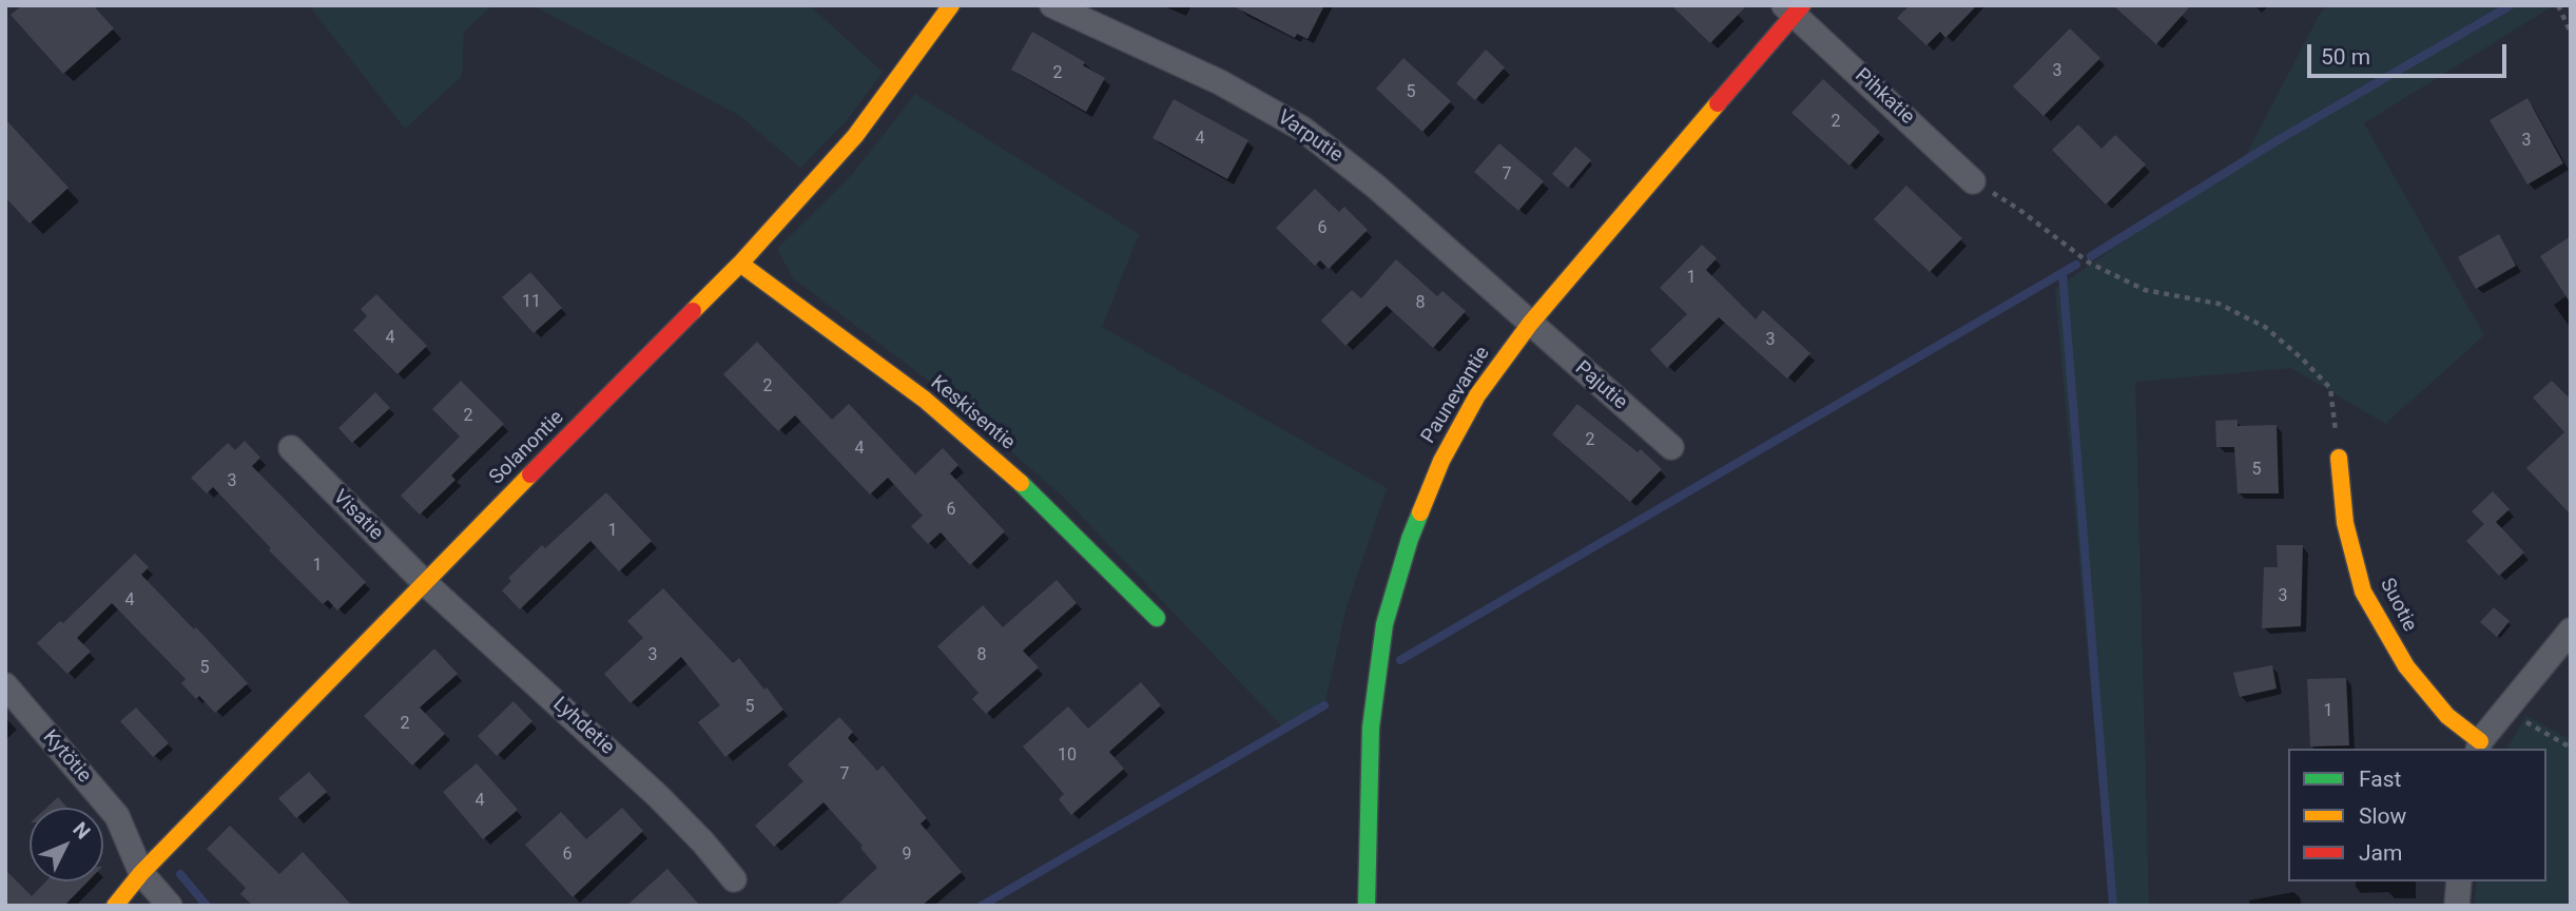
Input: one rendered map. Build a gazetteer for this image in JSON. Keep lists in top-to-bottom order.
{
  "streets": {
    "street": [
      "Pihkatie",
      "Varputie",
      "Pajutie",
      "Paunevantie",
      "Keskisentie",
      "Solanontie",
      "Visatie",
      "Suotie",
      "Lyhdetie",
      "Kytötie"
    ]
  },
  "crossings": [
    ["Pihkatie", "Paunevantie"],
    ["Varputie", "Pajutie"],
    ["Varputie", "Paunevantie"],
    ["Pajutie", "Paunevantie"],
    ["Keskisentie", "Solanontie"],
    ["Solanontie", "Visatie"],
    ["Solanontie", "Lyhdetie"],
    ["Solanontie", "Kytötie"],
    ["Visatie", "Lyhdetie"]
  ],
  "house_numbers": [
    "3",
    "2",
    "5",
    "2",
    "4",
    "3",
    "7",
    "6",
    "1",
    "11",
    "8",
    "4",
    "3",
    "2",
    "2",
    "2",
    "4",
    "5",
    "3",
    "6",
    "1",
    "1",
    "3",
    "4",
    "3",
    "8",
    "5",
    "5",
    "1",
    "2",
    "10",
    "7",
    "4",
    "6",
    "9"
  ],
  "legend": ["Fast", "Slow", "Jam"],
  "scale_bar": "50 m",
  "north": "top right"
}
